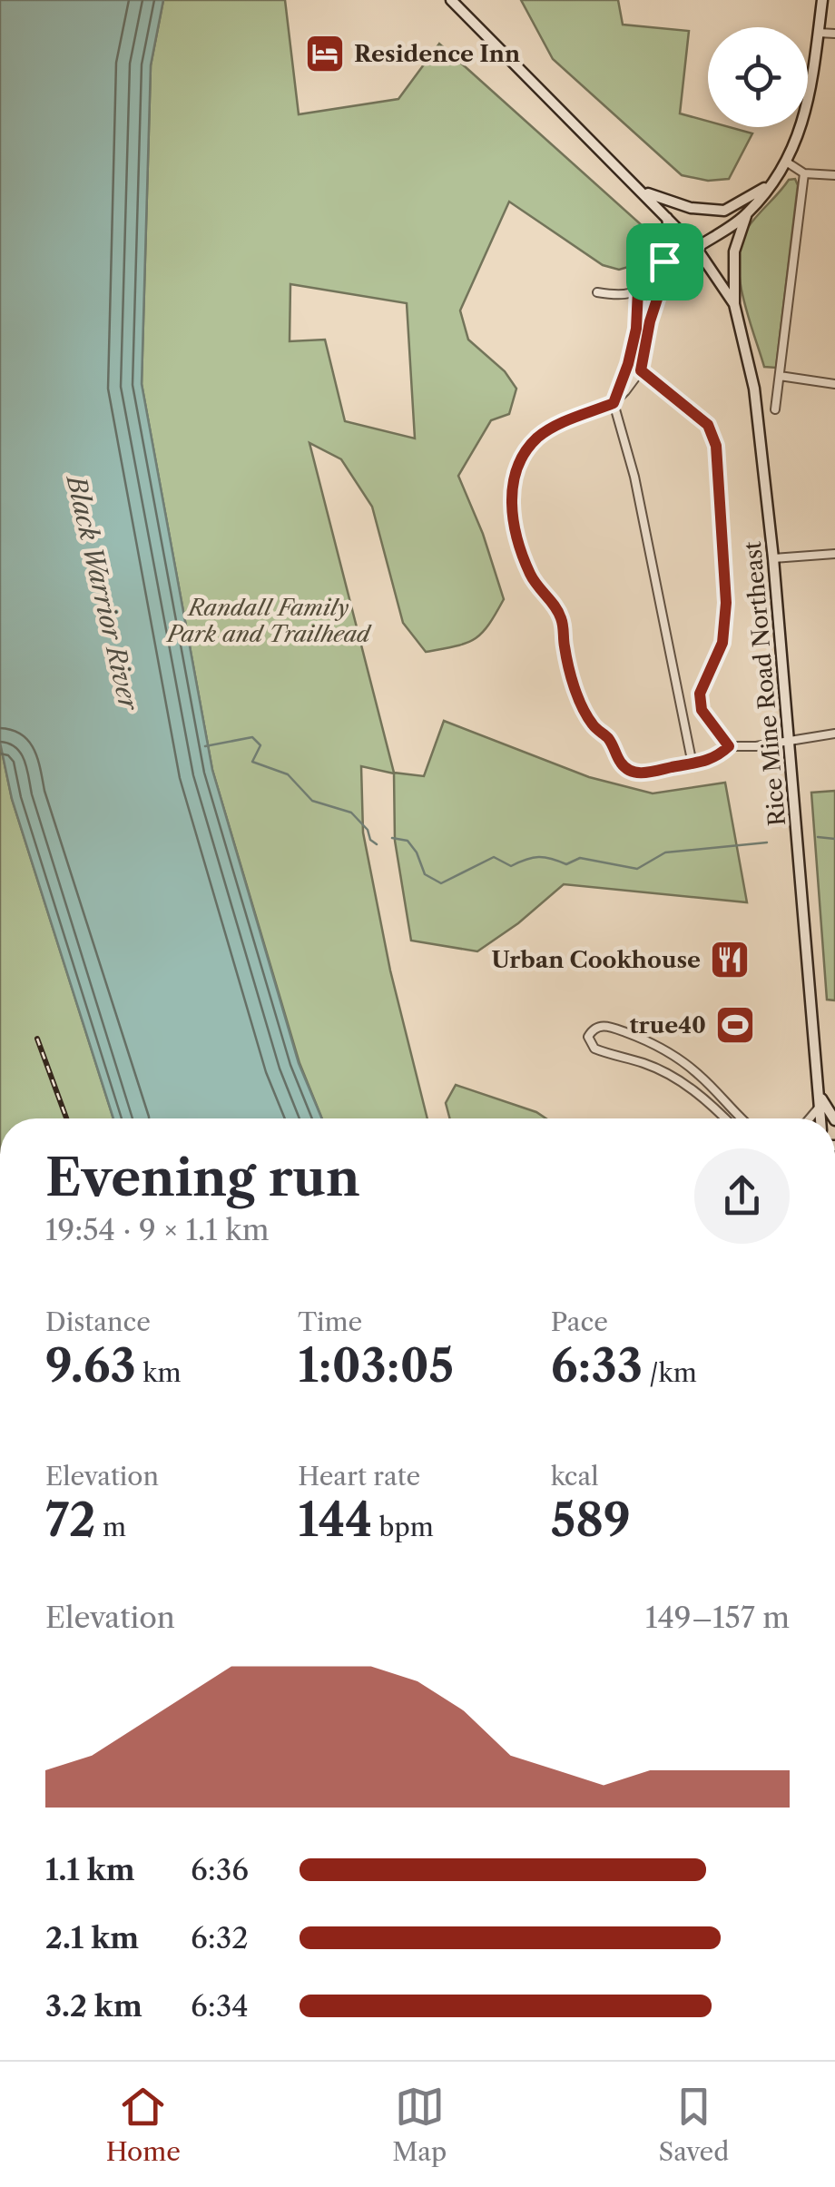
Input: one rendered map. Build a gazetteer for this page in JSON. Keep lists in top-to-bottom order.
{
  "streets": {
    "main road": ["Rice Mine Road Northeast"]
  },
  "water": ["Black Warrior River"],
  "parks": ["Randall Family Park and Trailhead"],
  "places": {
    "hotel": ["Residence Inn"],
    "restaurant": ["Urban Cookhouse"],
    "sports": ["true40"]
  },
  "page": {
    "heading": ["Evening run", "19:54 · 9 × 1.1 km"],
    "stats": [
      ["Distance", "9.63 km"],
      ["Time", "1:03:05"],
      ["Pace", "6:33 /km"],
      ["Elevation", "72 m"],
      ["Heart rate", "144 bpm"],
      ["kcal", "589"]
    ],
    "chart": ["Elevation", "149–157 m"],
    "list": [
      {
        "name": "1.1 km",
        "note": "6:36"
      },
      {
        "name": "2.1 km",
        "note": "6:32"
      },
      {
        "name": "3.2 km",
        "note": "6:34"
      }
    ],
    "tabs": ["Home", "Map", "Saved"]
  }
}
